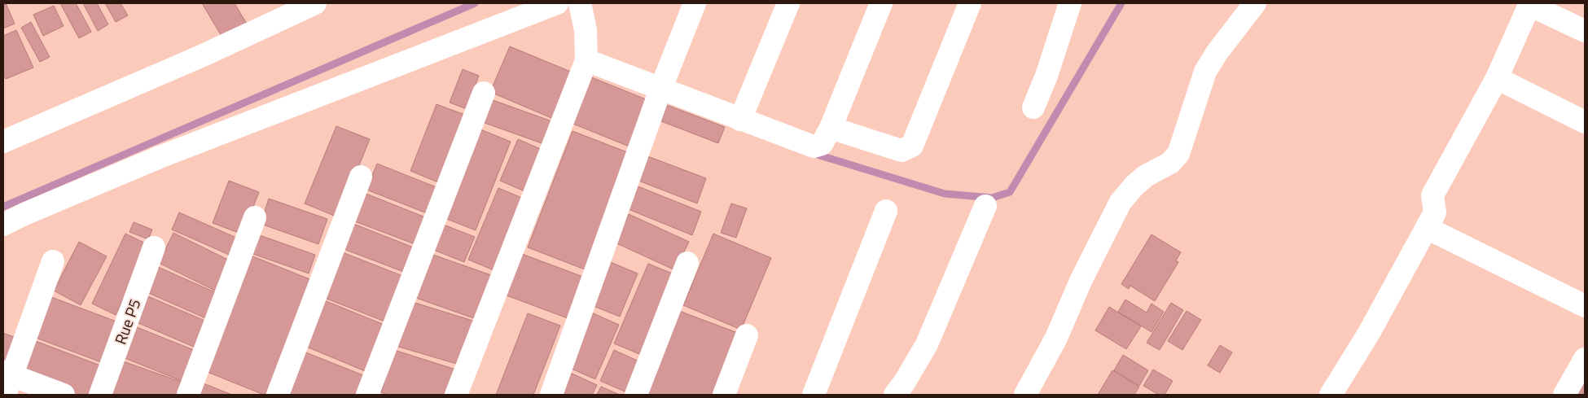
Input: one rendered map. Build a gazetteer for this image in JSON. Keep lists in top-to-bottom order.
{
  "streets": {
    "street": ["Rue P5"]
  }
}
